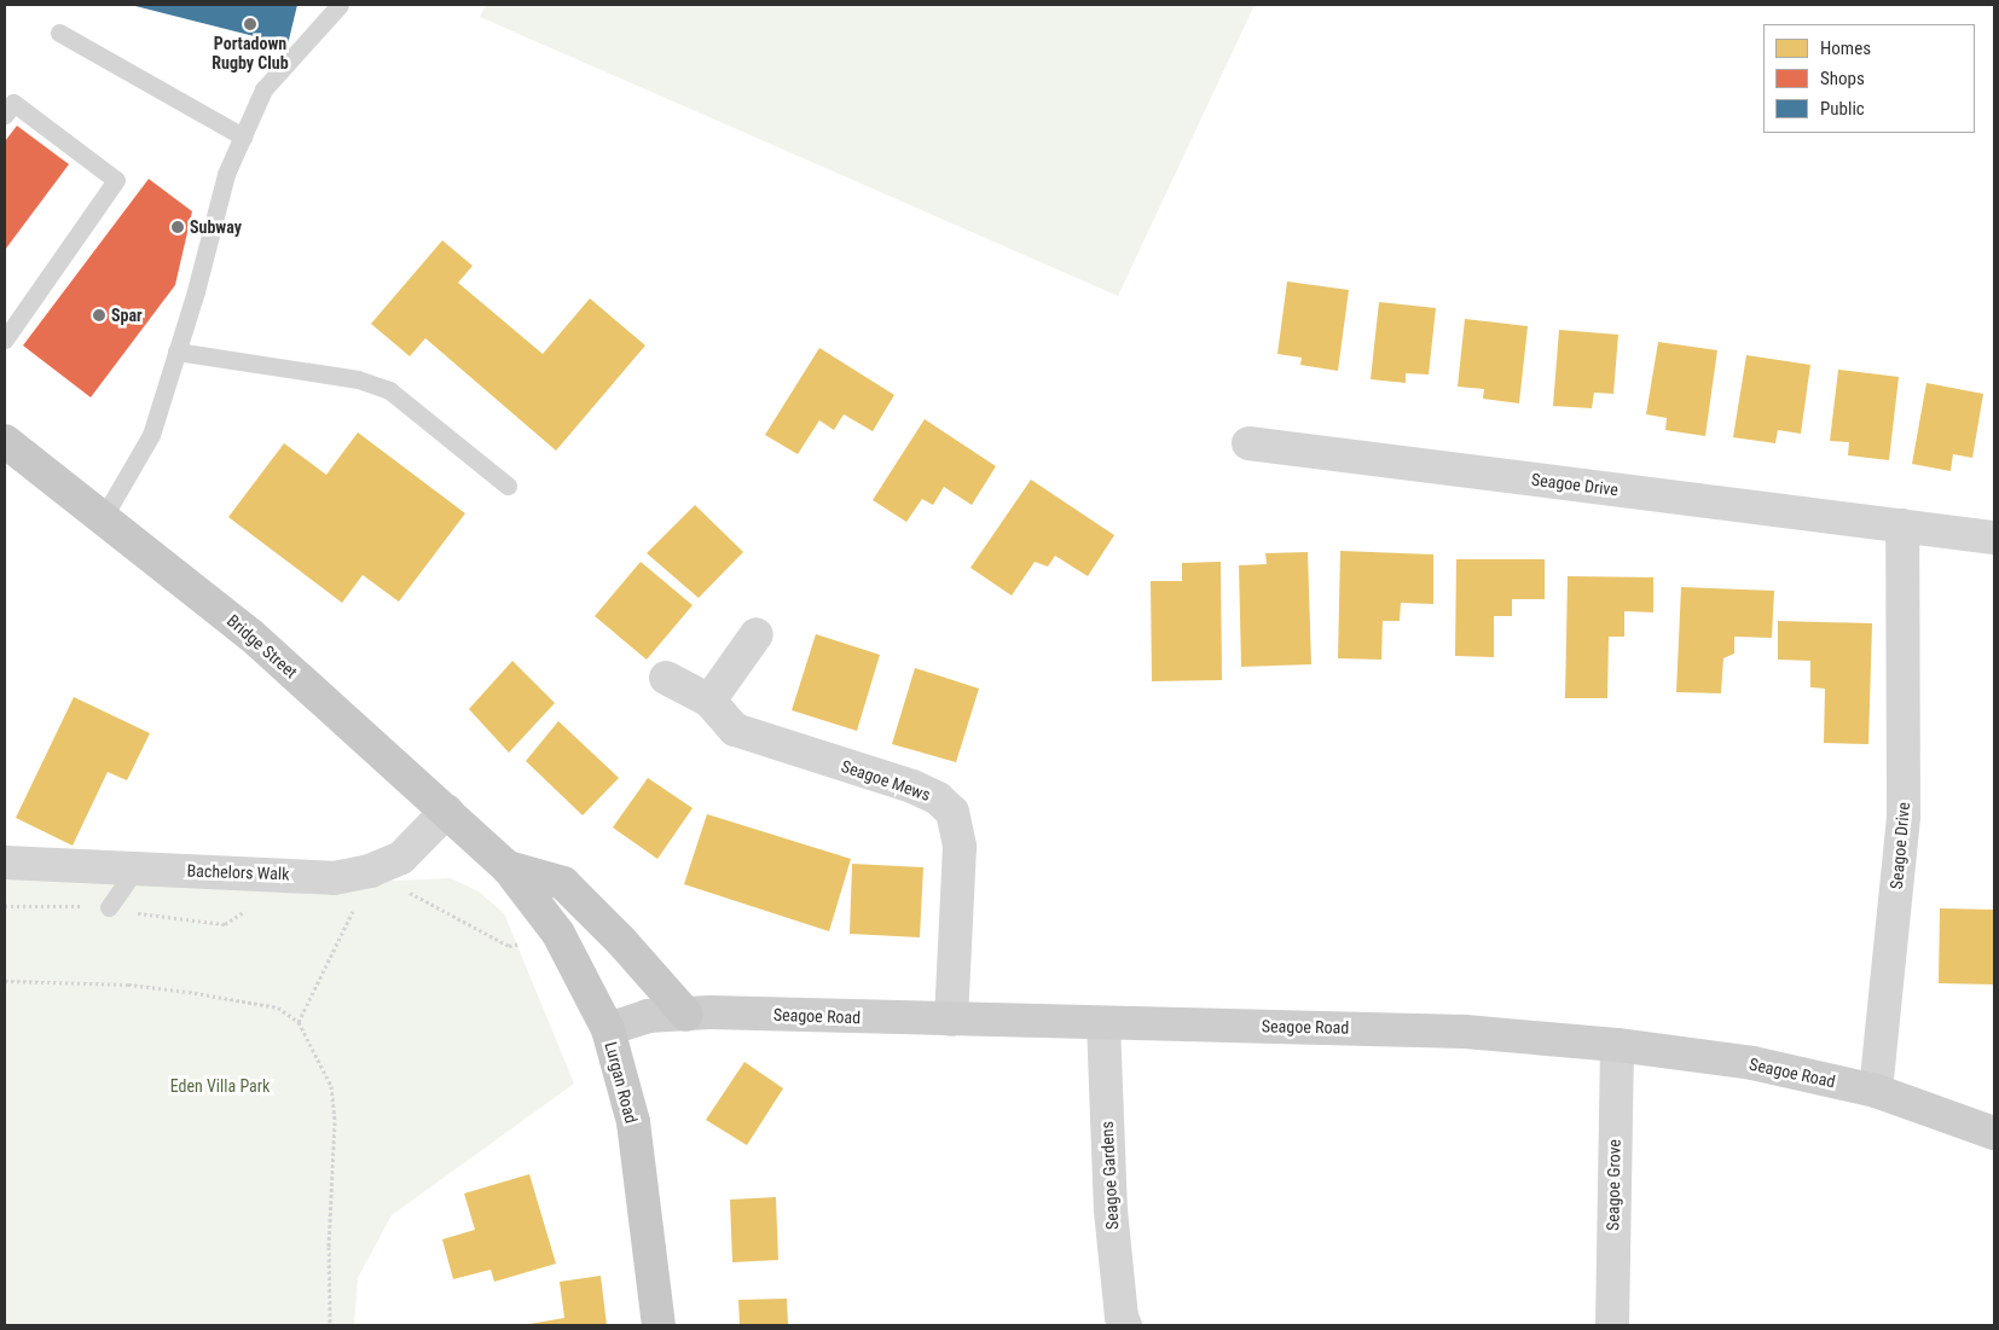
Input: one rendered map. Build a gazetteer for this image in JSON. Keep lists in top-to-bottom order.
{
  "streets": {
    "main road": ["Bridge Street", "Seagoe Road", "Lurgan Road"],
    "street": [
      "Seagoe Drive",
      "Seagoe Mews",
      "Bachelors Walk",
      "Seagoe Gardens",
      "Seagoe Grove"
    ]
  },
  "crossings": [
    ["Seagoe Drive", "Seagoe Road"],
    ["Bridge Street", "Bachelors Walk"],
    ["Bridge Street", "Lurgan Road"],
    ["Seagoe Mews", "Seagoe Road"],
    ["Seagoe Road", "Lurgan Road"],
    ["Seagoe Road", "Seagoe Gardens"],
    ["Seagoe Road", "Seagoe Grove"]
  ],
  "parks": ["Eden Villa Park"],
  "places": ["Portadown Rugby Club", "Subway", "Spar"],
  "legend": ["Homes", "Shops", "Public"]
}
